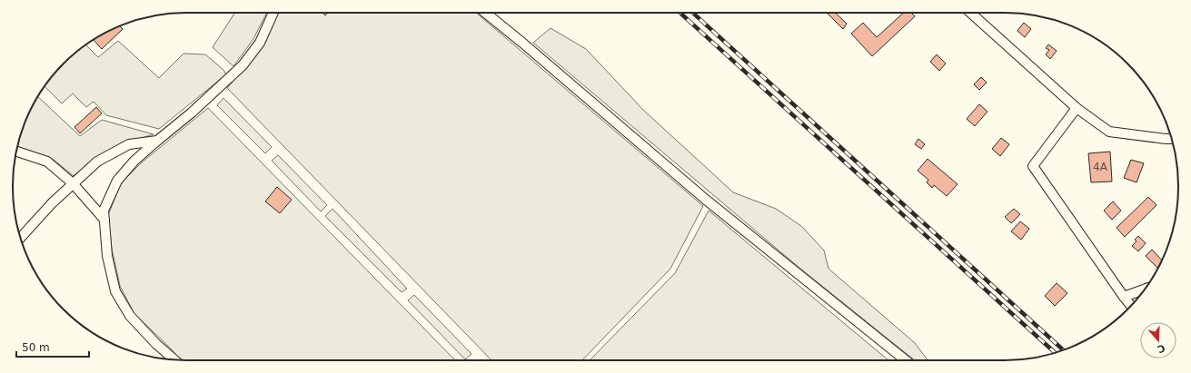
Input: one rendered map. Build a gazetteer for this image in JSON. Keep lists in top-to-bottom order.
{
  "house_numbers": ["4А"],
  "scale_bar": "50 m",
  "north": "bottom"
}
